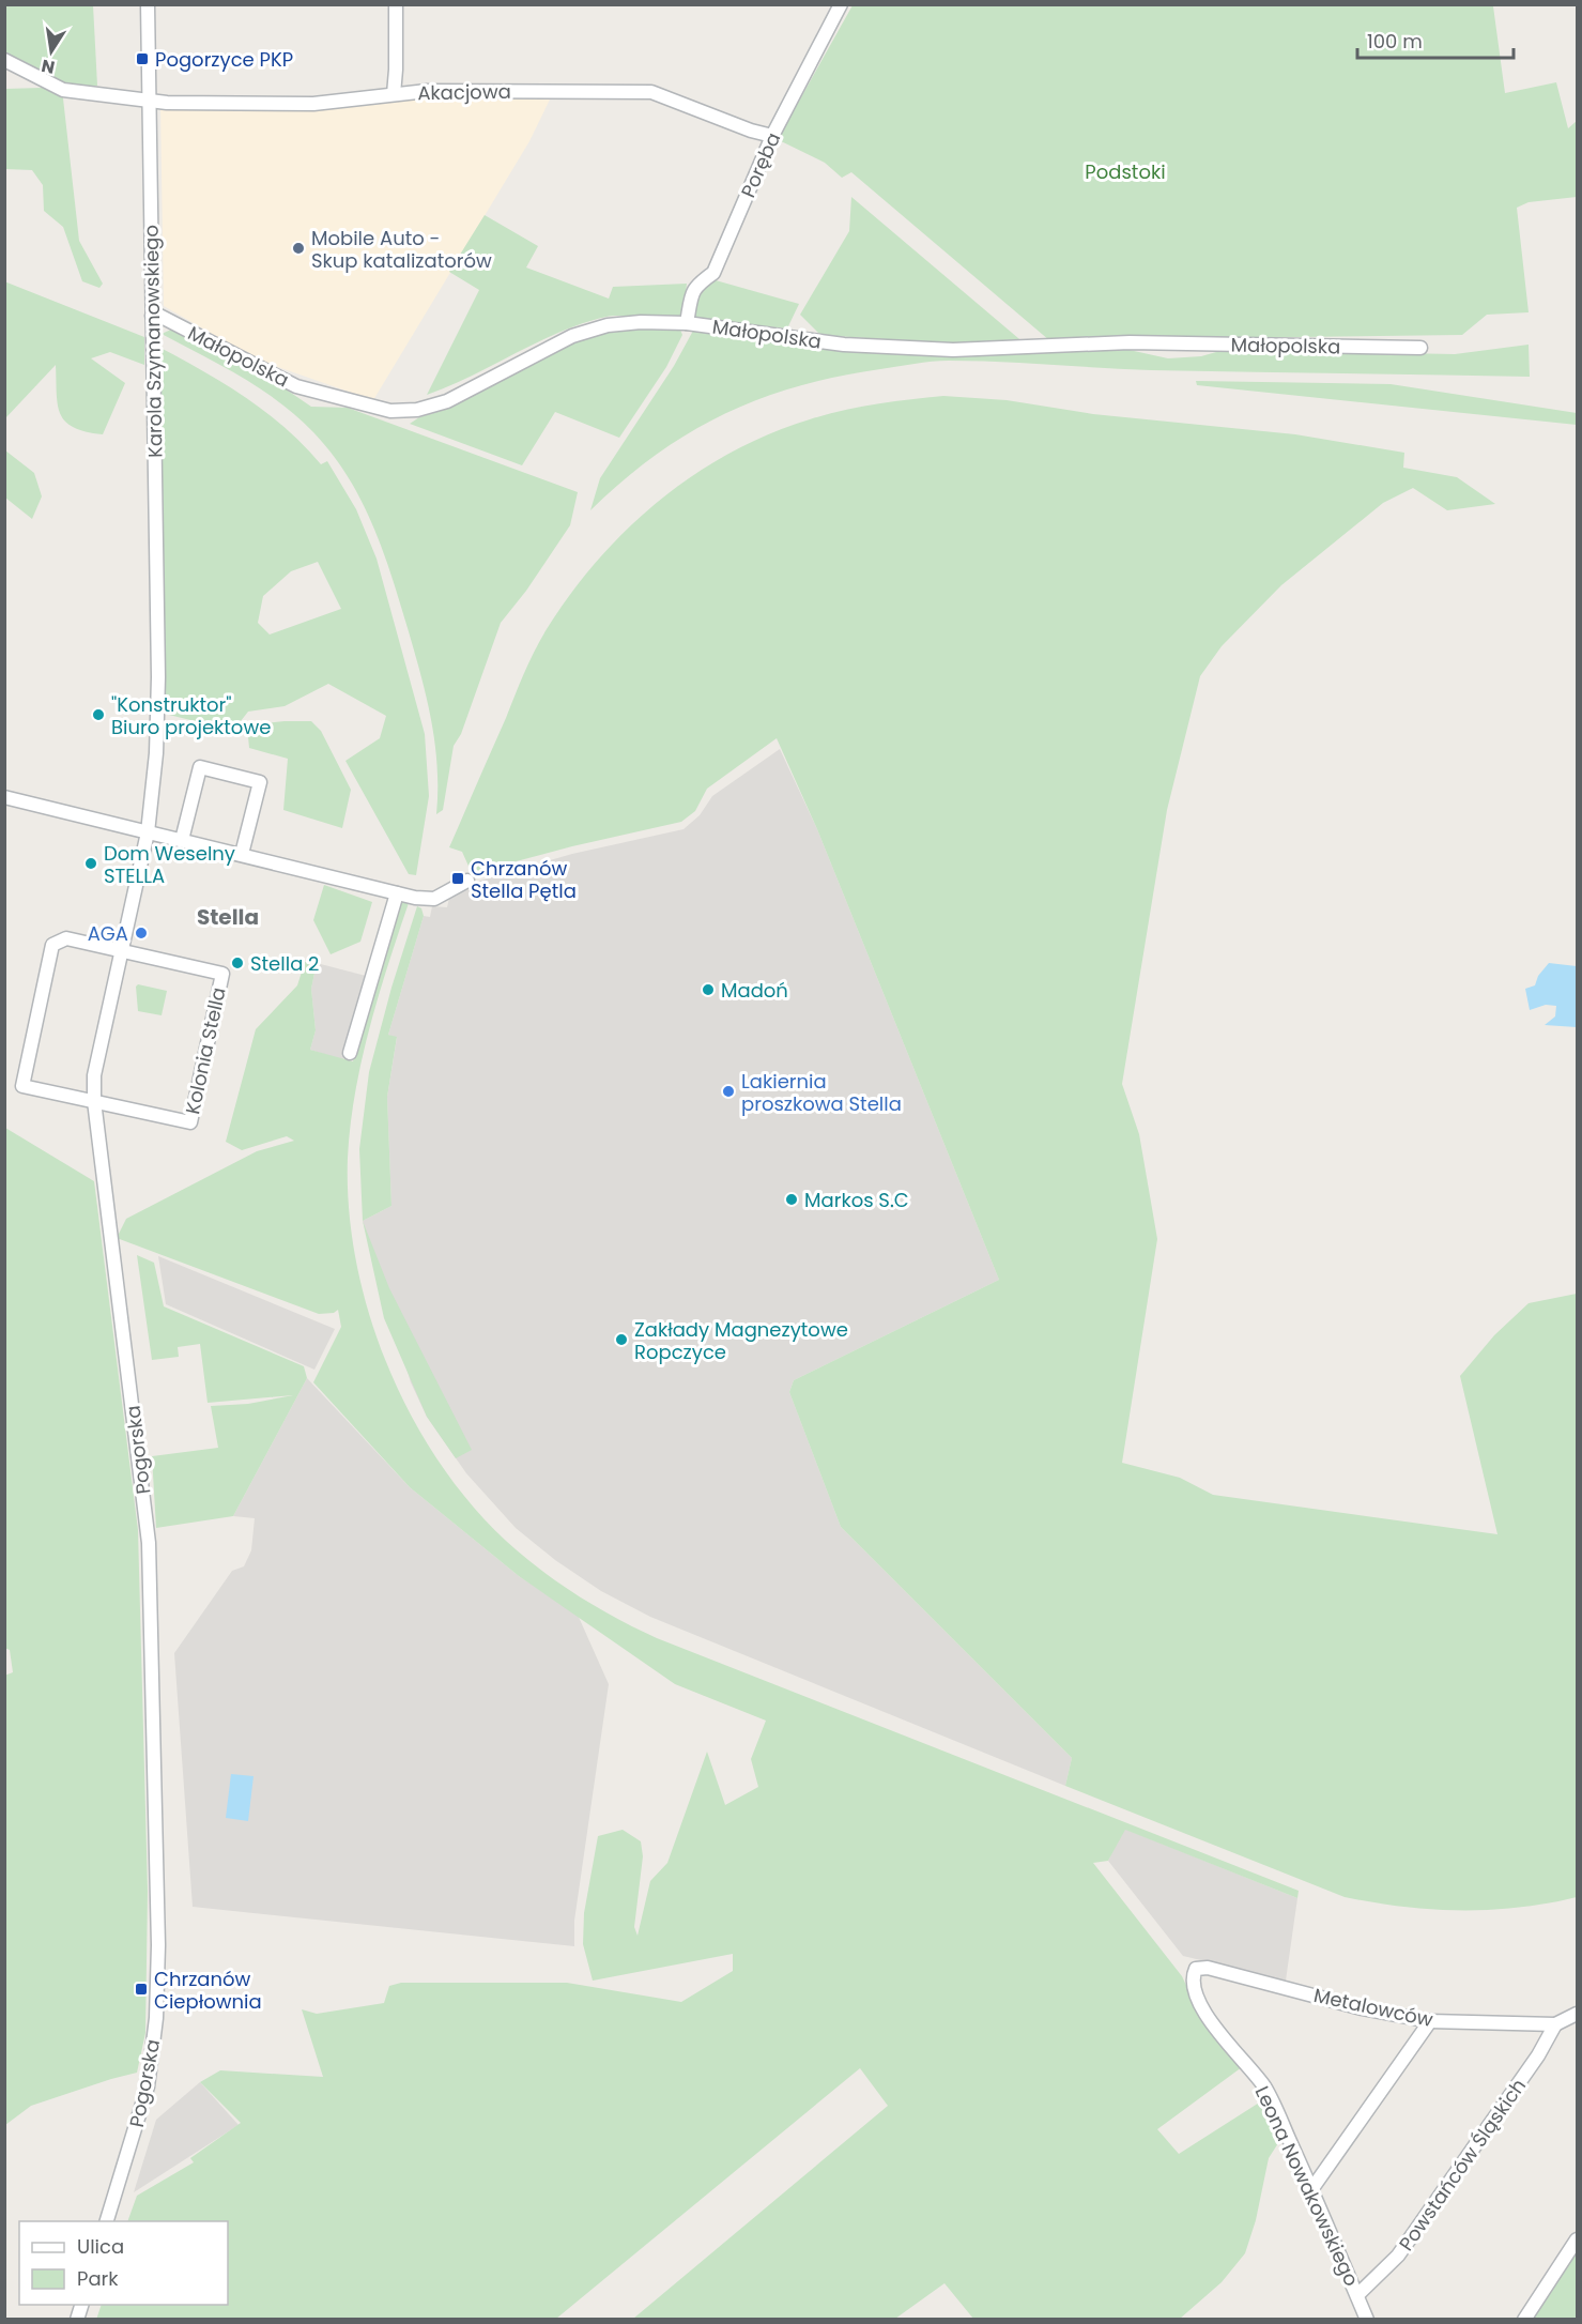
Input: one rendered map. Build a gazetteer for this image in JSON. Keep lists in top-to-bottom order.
{
  "streets": {
    "street": [
      "Akacjowa",
      "Poręba",
      "Małopolska",
      "Karola Szymanowskiego",
      "Kolonia Stella",
      "Pogorska",
      "Metalowców",
      "Powstańców Śląskich",
      "Leona Nowakowskiego"
    ]
  },
  "crossings": [
    ["Akacjowa", "Poręba"],
    ["Akacjowa", "Karola Szymanowskiego"],
    ["Poręba", "Małopolska"],
    ["Małopolska", "Karola Szymanowskiego"],
    ["Karola Szymanowskiego", "Pogorska"],
    ["Kolonia Stella", "Pogorska"],
    ["Metalowców", "Powstańców Śląskich"],
    ["Metalowców", "Leona Nowakowskiego"],
    ["Powstańców Śląskich", "Leona Nowakowskiego"]
  ],
  "districts": ["Stella"],
  "parks": ["Podstoki"],
  "places": {
    "transit": ["Pogorzyce PKP", "Chrzanów Stella Pętla", "Chrzanów Ciepłownia"],
    "other": [
      "Mobile Auto - Skup katalizatorów",
      "\"Konstruktor\" Biuro projektowe",
      "Dom Weselny STELLA",
      "AGA",
      "Stella 2",
      "Madoń",
      "Lakiernia proszkowa Stella",
      "Markos S.C",
      "Zakłady Magnezytowe Ropczyce"
    ]
  },
  "legend": ["Ulica", "Park"],
  "scale_bar": "100 m",
  "north": "bottom"
}
